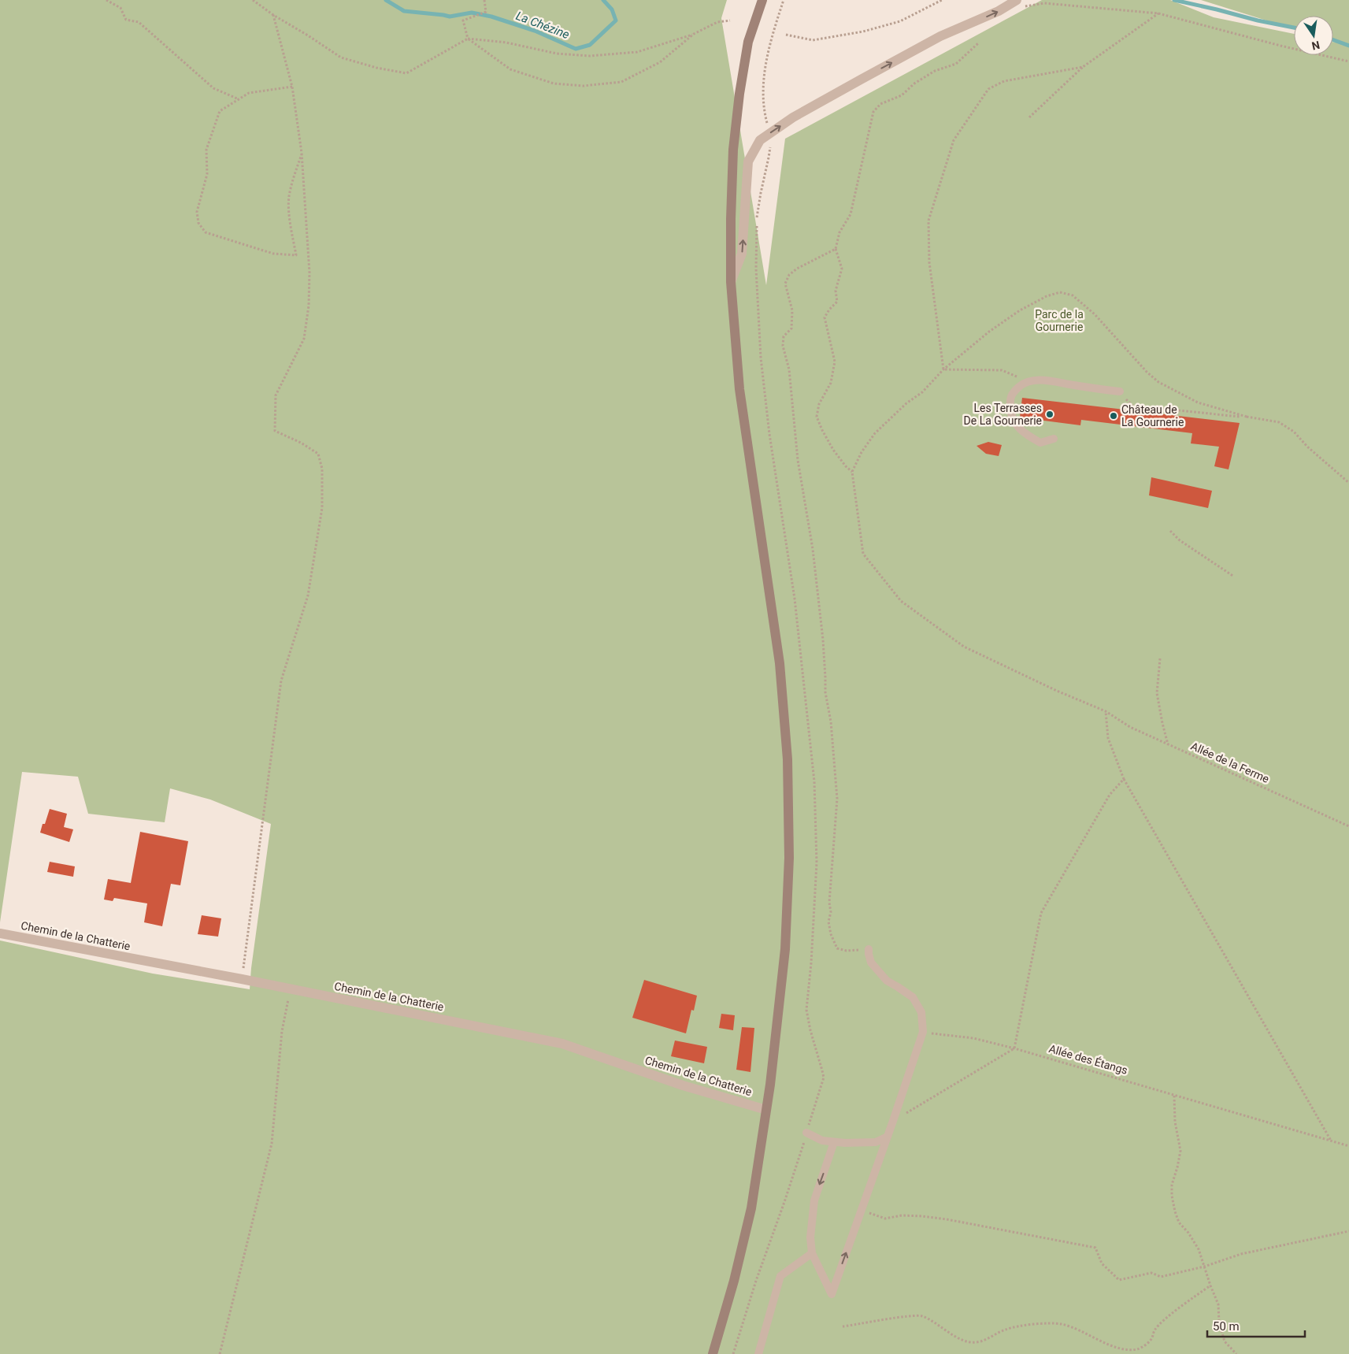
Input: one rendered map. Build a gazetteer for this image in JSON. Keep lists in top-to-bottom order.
{
  "streets": {
    "street": ["Chemin de la Chatterie"],
    "path": ["Allée de la Ferme", "Allée des Étangs"]
  },
  "water": ["La Chézine"],
  "parks": ["Parc de la Gournerie"],
  "places": ["Les Terrasses De La Gournerie", "Château de La Gournerie"],
  "scale_bar": "50 m",
  "north": "bottom"
}
